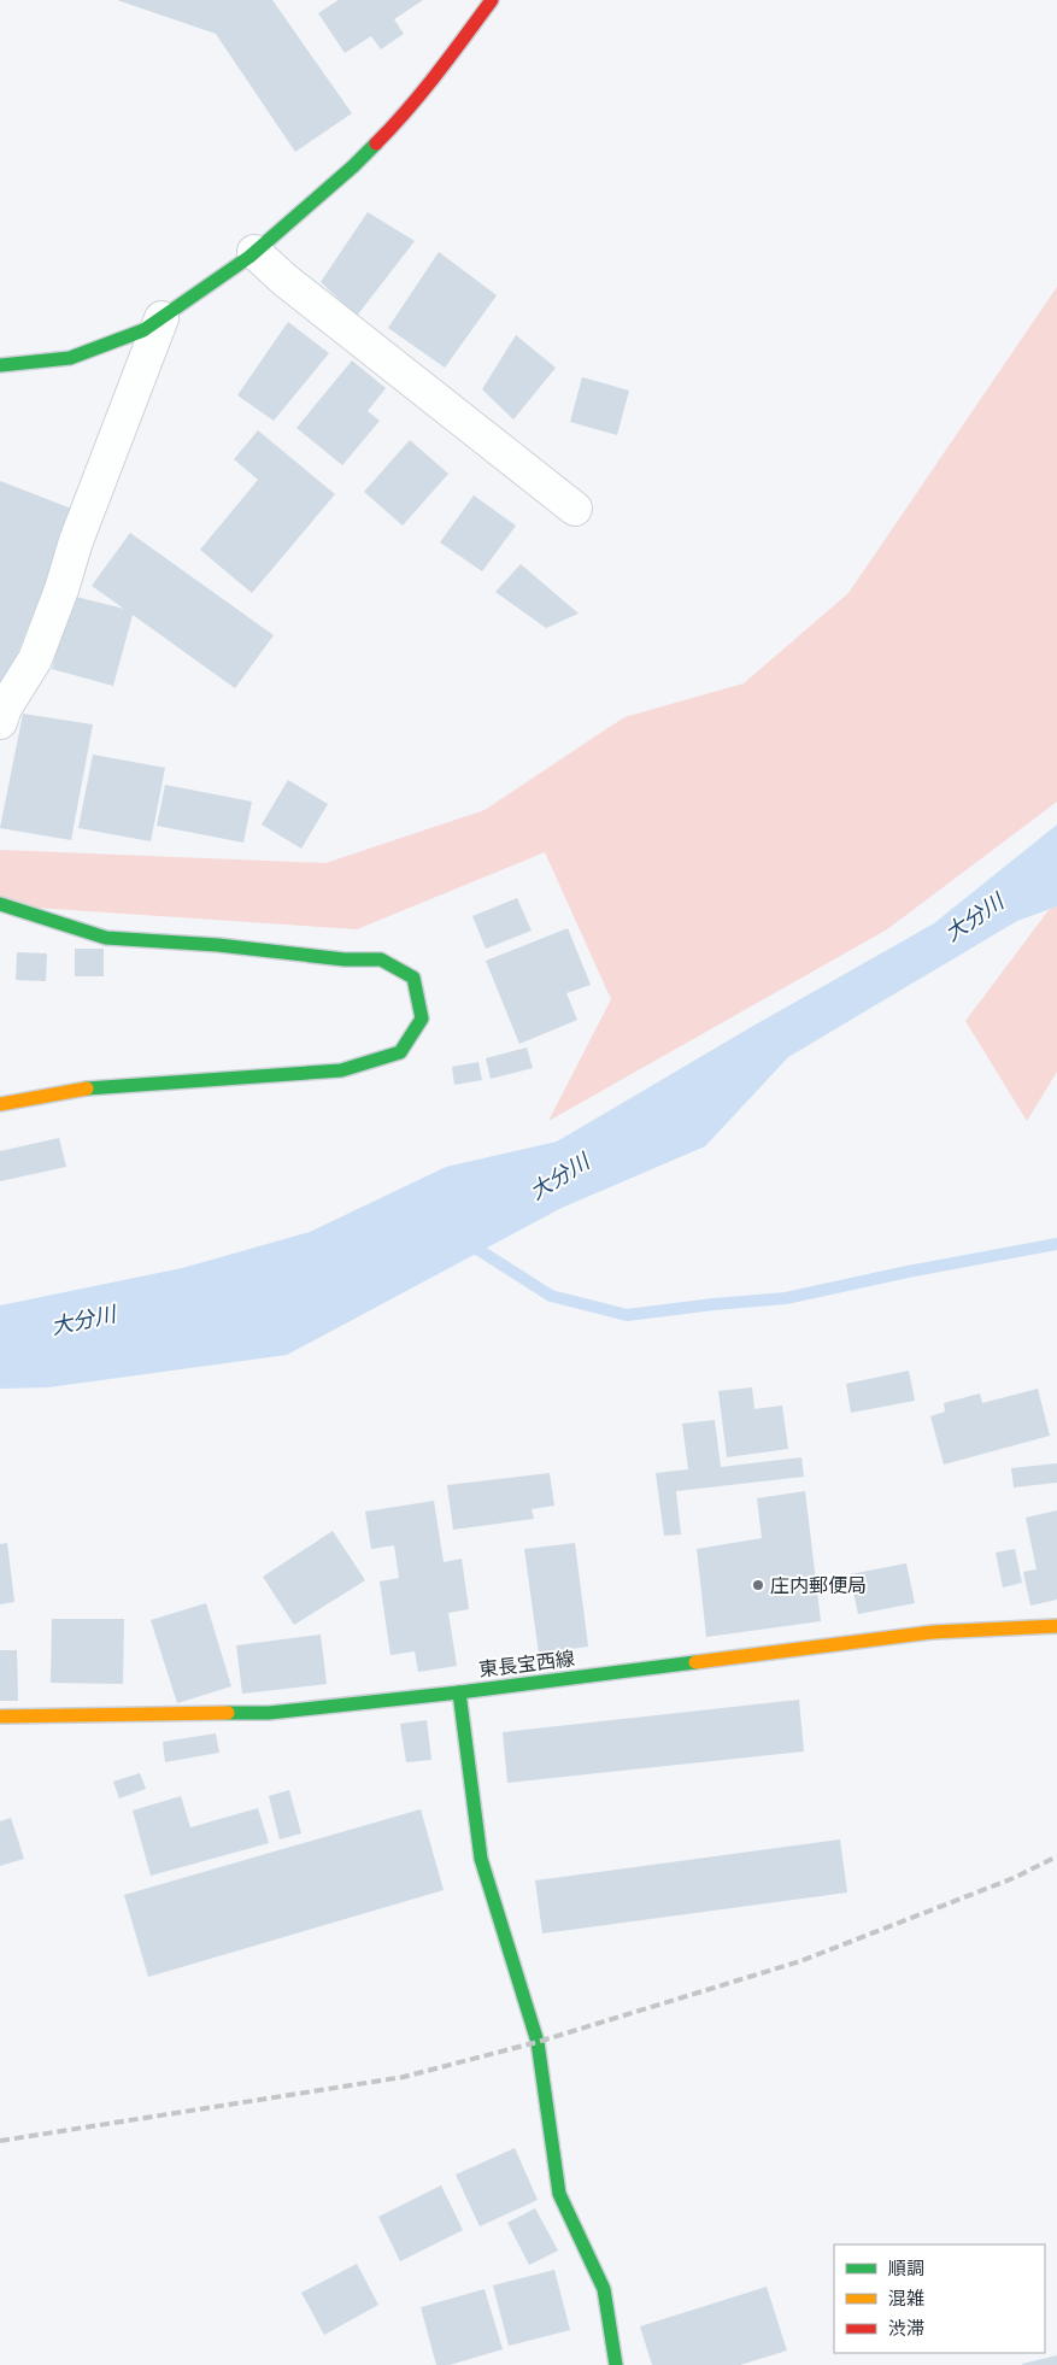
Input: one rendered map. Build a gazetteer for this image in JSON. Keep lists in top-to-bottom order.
{
  "streets": {
    "street": ["東長宝西線"]
  },
  "water": ["大分川"],
  "places": ["庄内郵便局"],
  "legend": ["順調", "混雑", "渋滞"]
}
